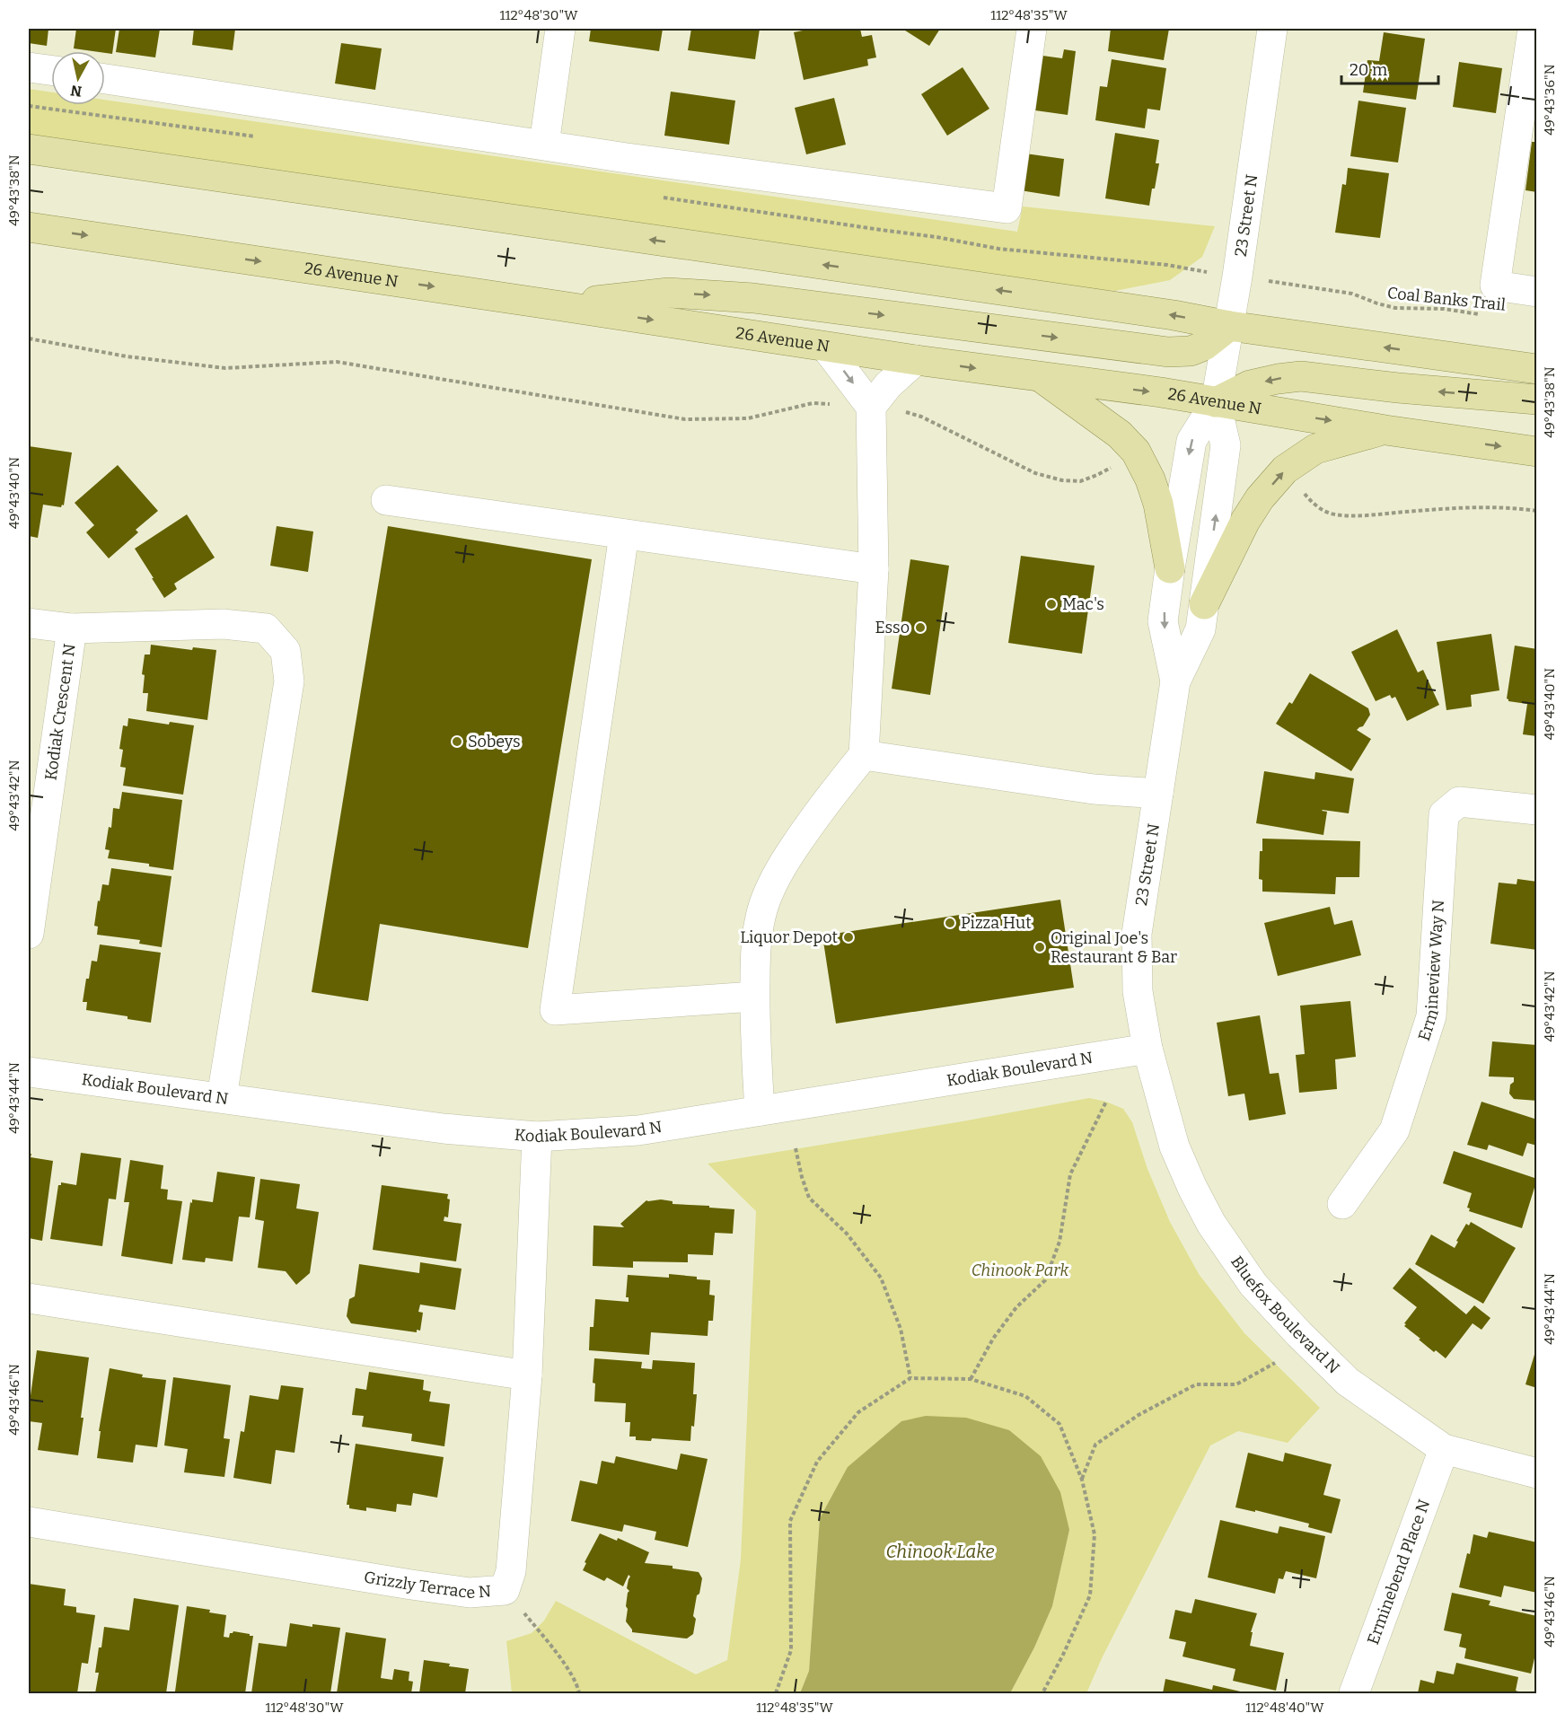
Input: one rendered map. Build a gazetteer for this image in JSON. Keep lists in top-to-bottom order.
{
  "streets": {
    "main road": ["26 Avenue N"],
    "street": [
      "23 Street N",
      "Kodiak Crescent N",
      "Ermineview Way N",
      "Kodiak Boulevard N",
      "Bluefox Boulevard N",
      "Erminebend Place N",
      "Grizzly Terrace N"
    ],
    "path": ["Coal Banks Trail"]
  },
  "crossings": [
    ["23 Street N", "26 Avenue N"],
    ["23 Street N", "Kodiak Boulevard N"],
    ["23 Street N", "Bluefox Boulevard N"],
    ["Kodiak Boulevard N", "Bluefox Boulevard N"],
    ["Kodiak Boulevard N", "Grizzly Terrace N"],
    ["Bluefox Boulevard N", "Erminebend Place N"]
  ],
  "water": ["Chinook Lake"],
  "parks": ["Chinook Park"],
  "places": [
    "Mac's",
    "Esso",
    "Sobeys",
    "Pizza Hut",
    "Liquor Depot",
    "Original Joe's Restaurant & Bar"
  ],
  "scale_bar": "20 m",
  "north": "bottom",
  "coordinates": [
    "112°48'30\"W",
    "112°48'35\"W",
    "49°43'36\"N",
    "49°43'38\"N",
    "49°43'40\"N",
    "49°43'42\"N",
    "49°43'44\"N",
    "49°43'46\"N",
    "112°48'40\"W"
  ]
}
